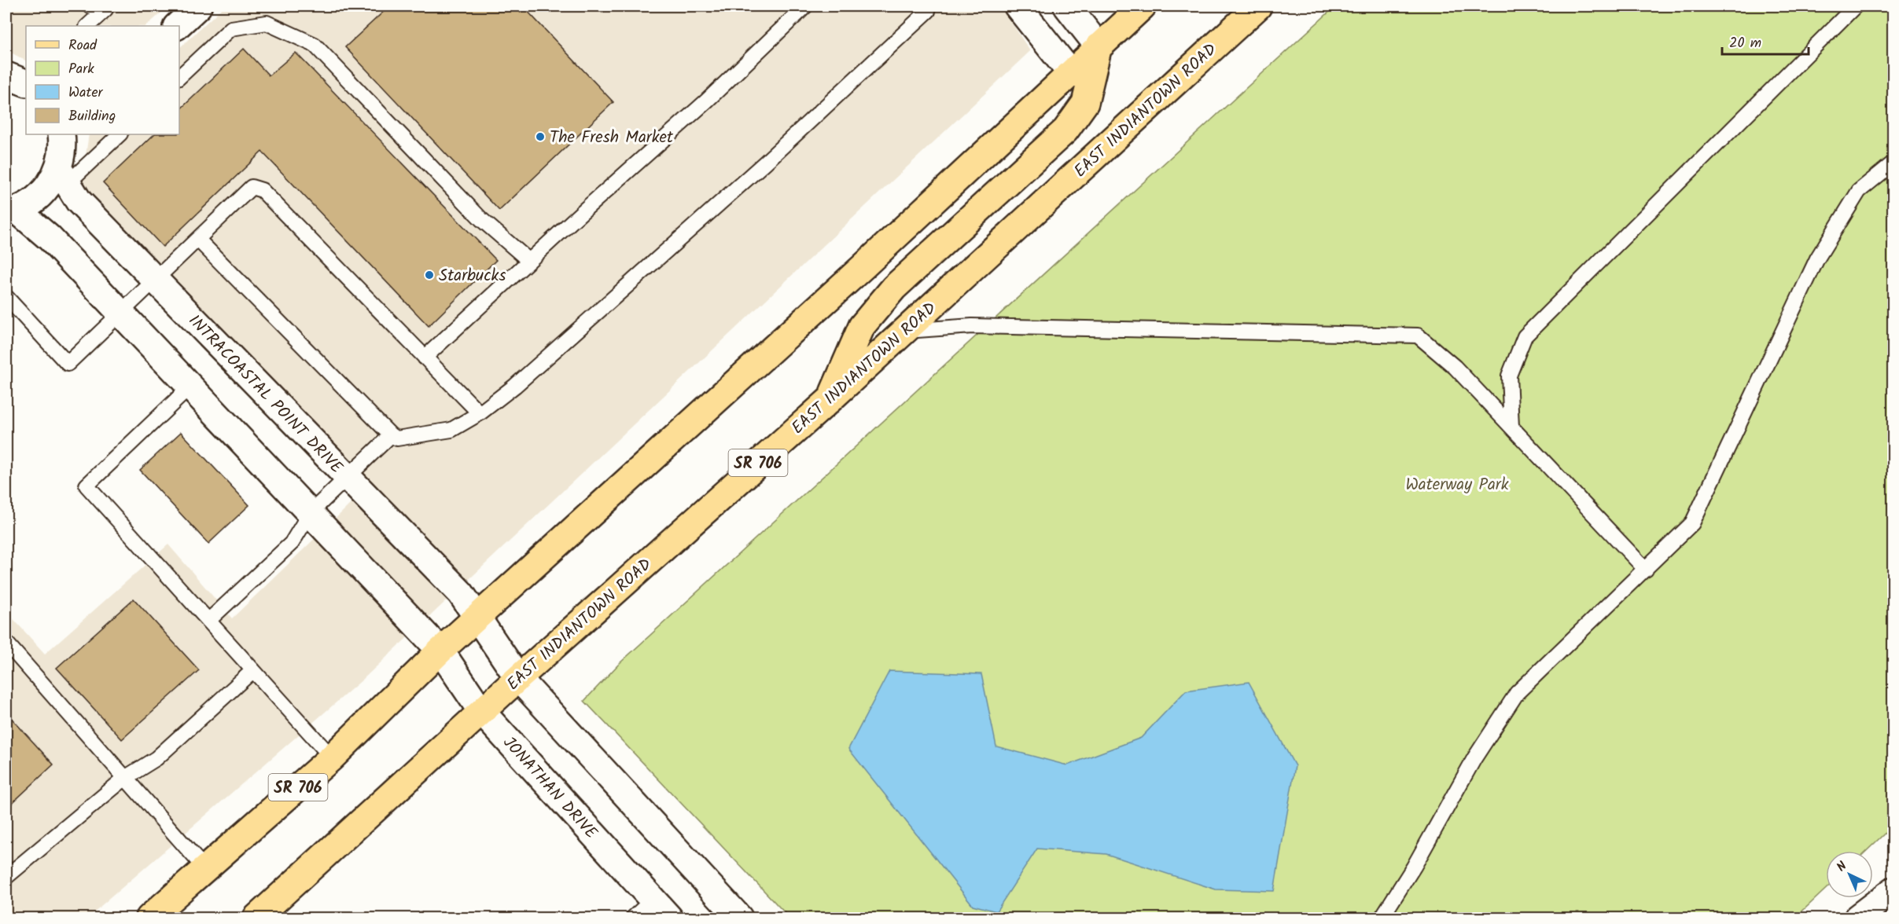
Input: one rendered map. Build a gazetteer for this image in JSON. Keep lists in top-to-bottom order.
{
  "streets": {
    "main road": ["EAST INDIANTOWN ROAD", "SR 706"],
    "street": ["INTRACOASTAL POINT DRIVE", "JONATHAN DRIVE"]
  },
  "crossings": [
    ["EAST INDIANTOWN ROAD", "INTRACOASTAL POINT DRIVE"],
    ["EAST INDIANTOWN ROAD", "JONATHAN DRIVE"],
    ["INTRACOASTAL POINT DRIVE", "SR 706"],
    ["SR 706", "JONATHAN DRIVE"]
  ],
  "parks": ["Waterway Park"],
  "places": ["The Fresh Market", "Starbucks"],
  "legend": [
    "Road",
    "Park",
    "Water",
    "Building"
  ],
  "scale_bar": "20 m",
  "north": "top left"
}
